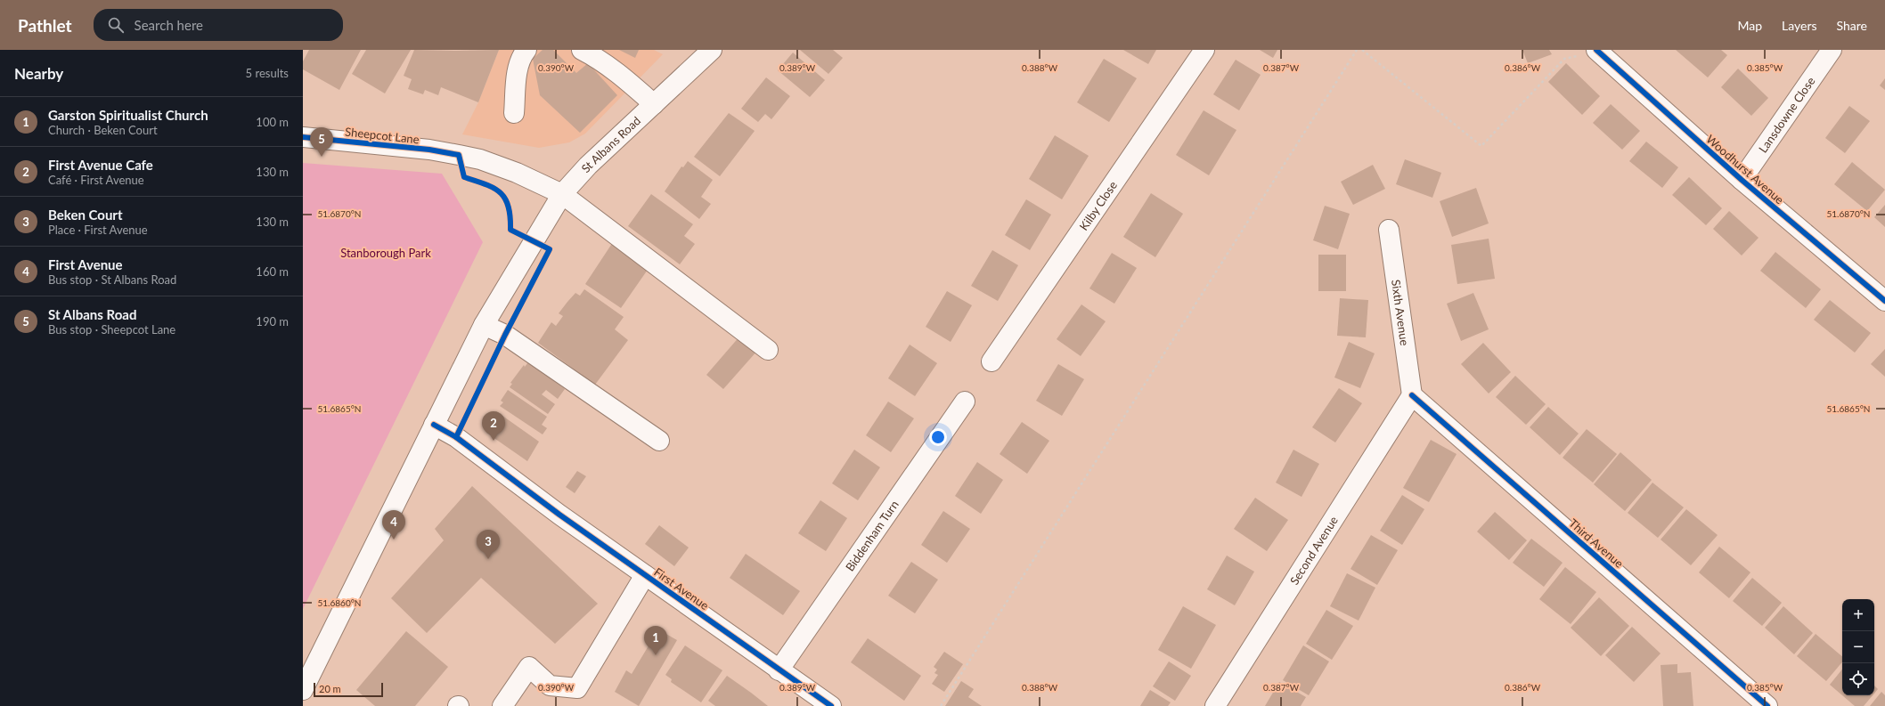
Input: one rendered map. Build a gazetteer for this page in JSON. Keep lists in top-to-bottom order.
{
  "streets": {
    "street": [
      "Lansdowne Close",
      "Sheepcot Lane",
      "St Albans Road",
      "Woodhurst Avenue",
      "Kilby Close",
      "Sixth Avenue",
      "Biddenham Turn",
      "Third Avenue",
      "Second Avenue",
      "First Avenue"
    ]
  },
  "crossings": [
    ["Lansdowne Close", "Woodhurst Avenue"],
    ["Sheepcot Lane", "St Albans Road"],
    ["St Albans Road", "First Avenue"],
    ["Sixth Avenue", "Third Avenue"],
    ["Sixth Avenue", "Second Avenue"],
    ["Biddenham Turn", "First Avenue"],
    ["Third Avenue", "Second Avenue"]
  ],
  "parks": ["Stanborough Park"],
  "scale_bar": "20 m",
  "page": {
    "header": "Pathlet",
    "search": "Search here",
    "nav": ["Map", "Layers", "Share"],
    "heading": ["Nearby", "5 results"],
    "list": [
      {
        "mark": "1",
        "name": "Garston Spiritualist Church",
        "note": "Church · Beken Court",
        "value": "100 m"
      },
      {
        "mark": "2",
        "name": "First Avenue Cafe",
        "note": "Café · First Avenue",
        "value": "130 m"
      },
      {
        "mark": "3",
        "name": "Beken Court",
        "note": "Place · First Avenue",
        "value": "130 m"
      },
      {
        "mark": "4",
        "name": "First Avenue",
        "note": "Bus stop · St Albans Road",
        "value": "160 m"
      },
      {
        "mark": "5",
        "name": "St Albans Road",
        "note": "Bus stop · Sheepcot Lane",
        "value": "190 m"
      }
    ],
    "pins": [
      "5",
      "2",
      "4",
      "3",
      "1"
    ],
    "map_buttons": ["+", "−"],
    "scale": "20 m"
  },
  "coordinates": [
    "0.390°W",
    "0.389°W",
    "0.388°W",
    "0.387°W",
    "0.386°W",
    "0.385°W",
    "51.6870°N",
    "51.6865°N",
    "51.6860°N"
  ]
}
